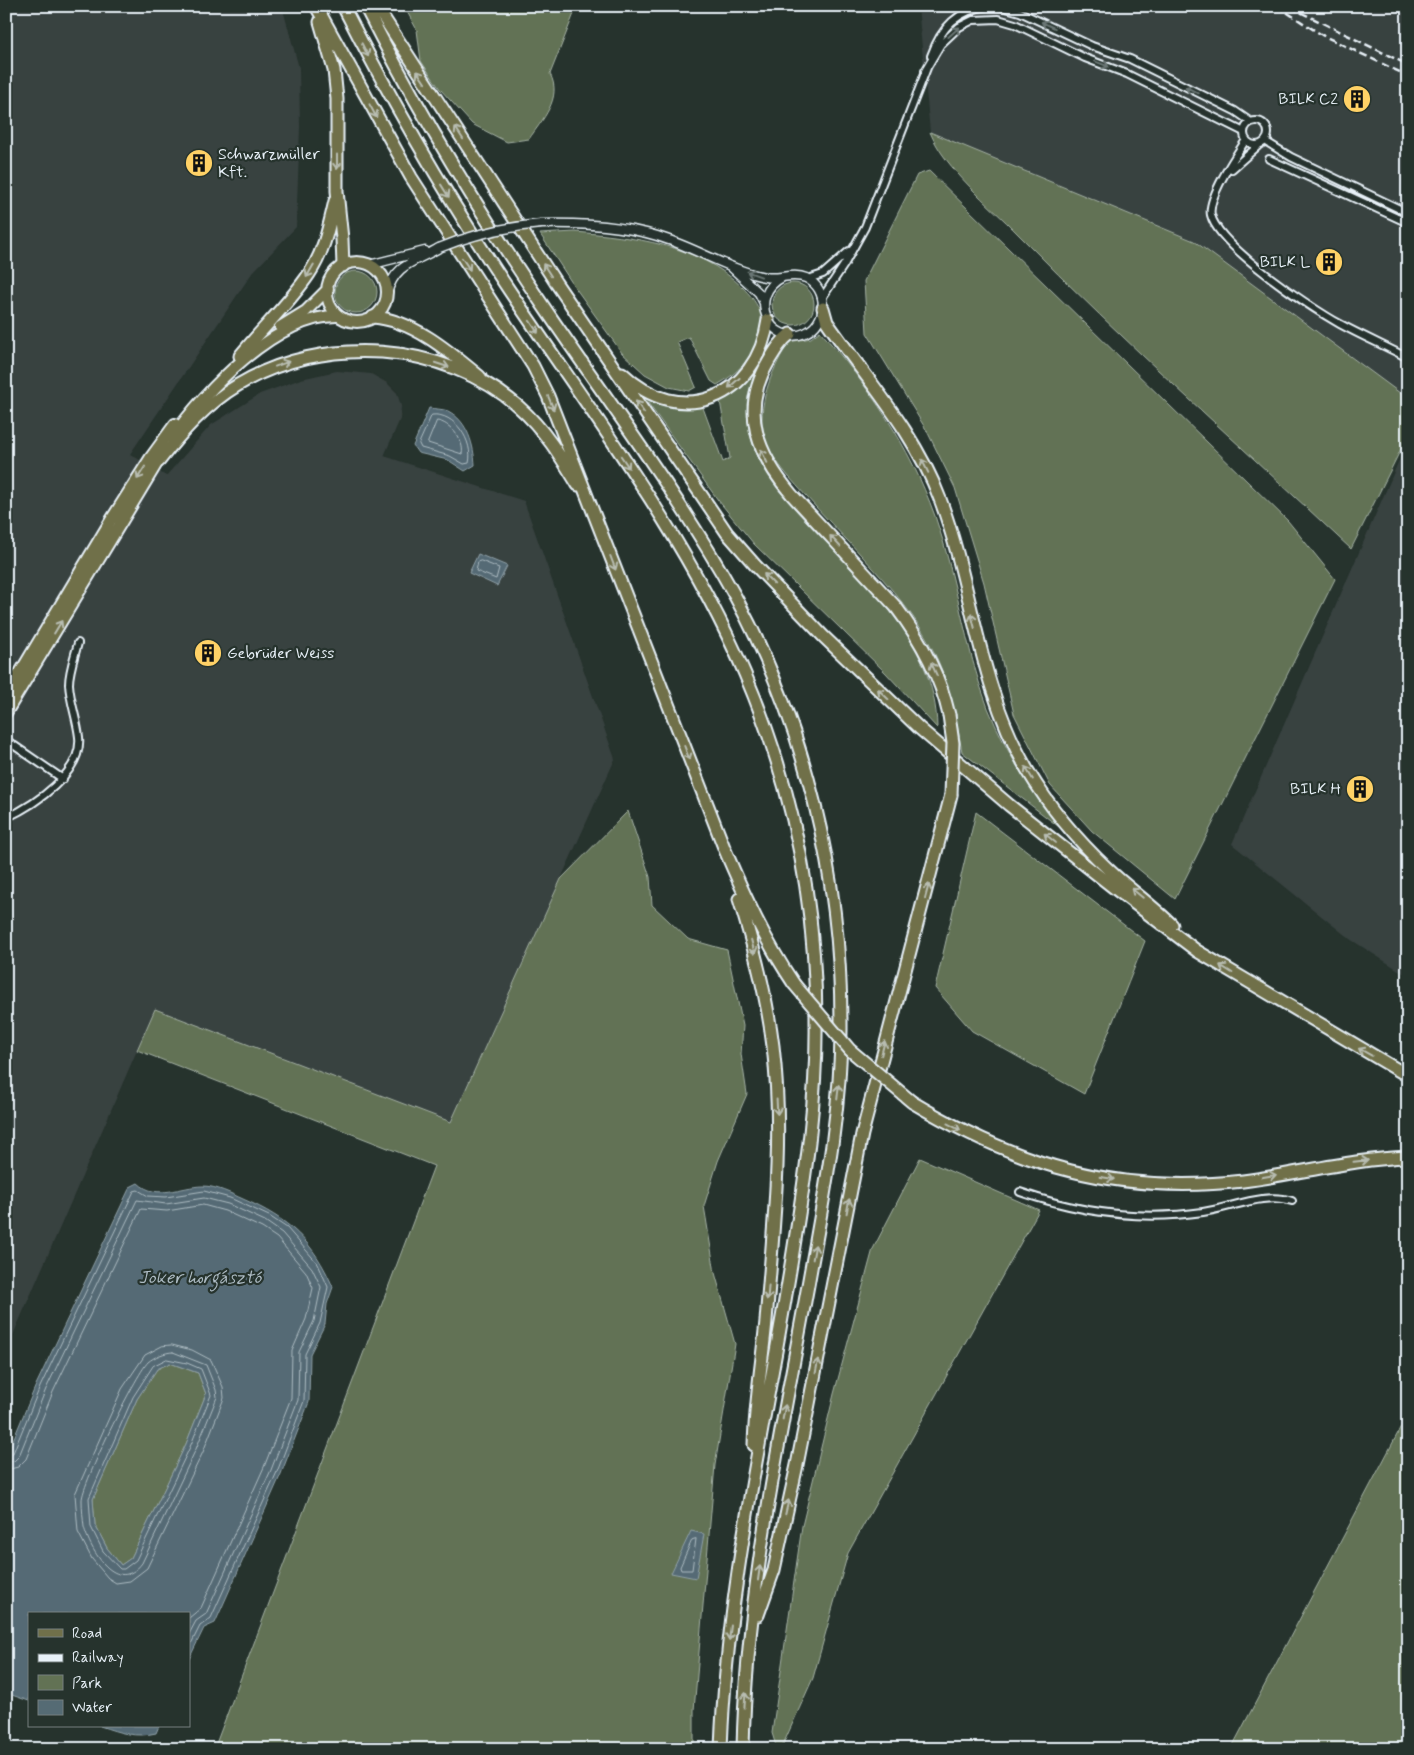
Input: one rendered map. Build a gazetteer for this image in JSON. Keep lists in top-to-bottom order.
{
  "water": ["Joker horgásztó"],
  "places": {
    "building": [
      "BILK C2",
      "Schwarzmüller Kft.",
      "BILK L",
      "Gebrüder Weiss",
      "BILK H"
    ]
  },
  "legend": [
    "Road",
    "Railway",
    "Park",
    "Water"
  ]
}
